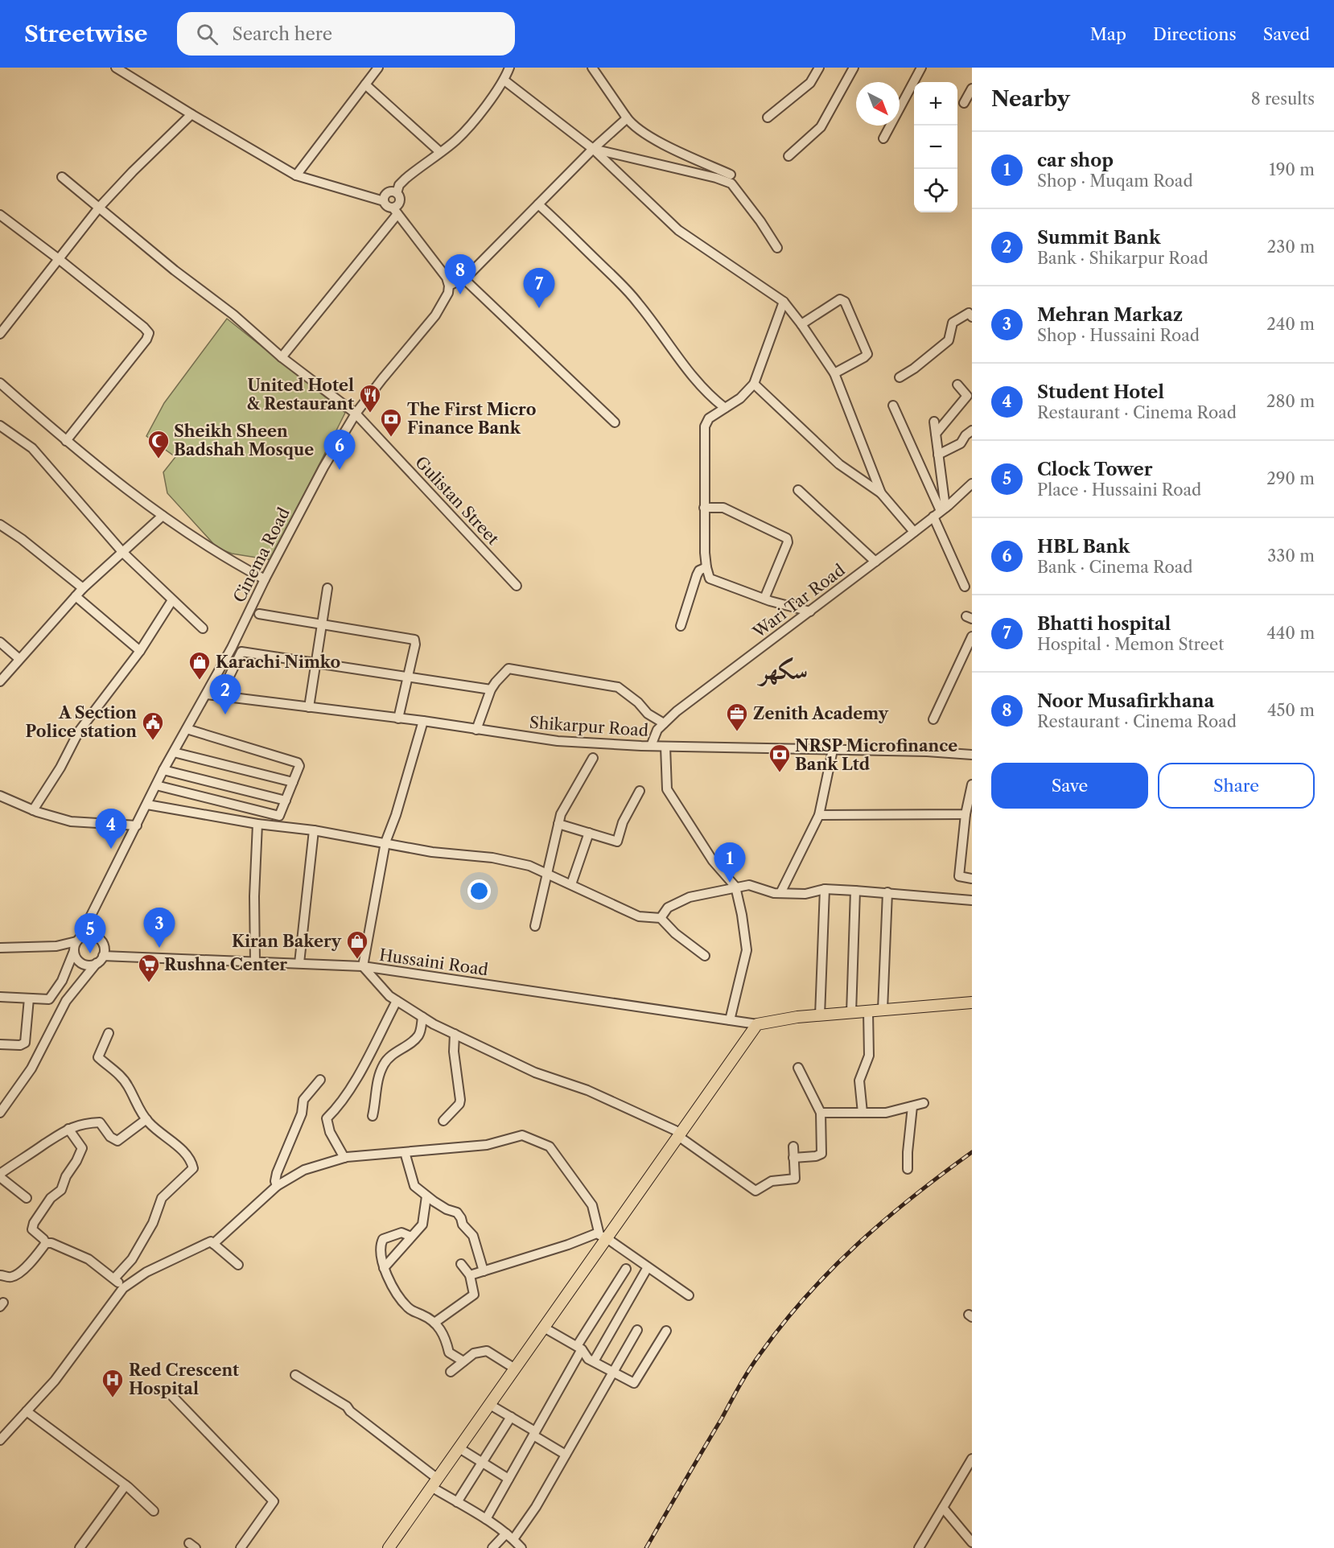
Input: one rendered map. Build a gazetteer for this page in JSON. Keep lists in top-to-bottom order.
{
  "streets": {
    "street": [
      "Gulistan Street",
      "Cinema Road",
      "Wari Tar Road",
      "Shikarpur Road",
      "Hussaini Road"
    ]
  },
  "crossings": [
    ["Gulistan Street", "Cinema Road"],
    ["Cinema Road", "Shikarpur Road"],
    ["Cinema Road", "Hussaini Road"],
    ["Wari Tar Road", "Shikarpur Road"]
  ],
  "districts": ["سکھر"],
  "places": {
    "restaurant": ["United Hotel & Restaurant"],
    "bank": ["The First Micro Finance Bank", "NRSP Microfinance Bank Ltd"],
    "mosque": ["Sheikh Sheen Badshah Mosque"],
    "shop": ["Karachi Nimko", "Kiran Bakery"],
    "office": ["Zenith Academy"],
    "public building": ["A Section Police station"],
    "supermarket": ["Rushna Center"],
    "hospital": ["Red Crescent Hospital"]
  },
  "north": "bottom right",
  "page": {
    "header": "Streetwise",
    "search": "Search here",
    "nav": ["Map", "Directions", "Saved"],
    "heading": ["Nearby", "8 results"],
    "map_buttons": ["+", "−"],
    "list": [
      {
        "mark": "1",
        "name": "car shop",
        "note": "Shop · Muqam Road",
        "value": "190 m"
      },
      {
        "mark": "2",
        "name": "Summit Bank",
        "note": "Bank · Shikarpur Road",
        "value": "230 m"
      },
      {
        "mark": "3",
        "name": "Mehran Markaz",
        "note": "Shop · Hussaini Road",
        "value": "240 m"
      },
      {
        "mark": "4",
        "name": "Student Hotel",
        "note": "Restaurant · Cinema Road",
        "value": "280 m"
      },
      {
        "mark": "5",
        "name": "Clock Tower",
        "note": "Place · Hussaini Road",
        "value": "290 m"
      },
      {
        "mark": "6",
        "name": "HBL Bank",
        "note": "Bank · Cinema Road",
        "value": "330 m"
      },
      {
        "mark": "7",
        "name": "Bhatti hospital",
        "note": "Hospital · Memon Street",
        "value": "440 m"
      },
      {
        "mark": "8",
        "name": "Noor Musafirkhana",
        "note": "Restaurant · Cinema Road",
        "value": "450 m"
      }
    ],
    "pins": [
      "8",
      "7",
      "6",
      "2",
      "4",
      "1",
      "3",
      "5"
    ],
    "buttons": ["Save", "Share"]
  }
}
